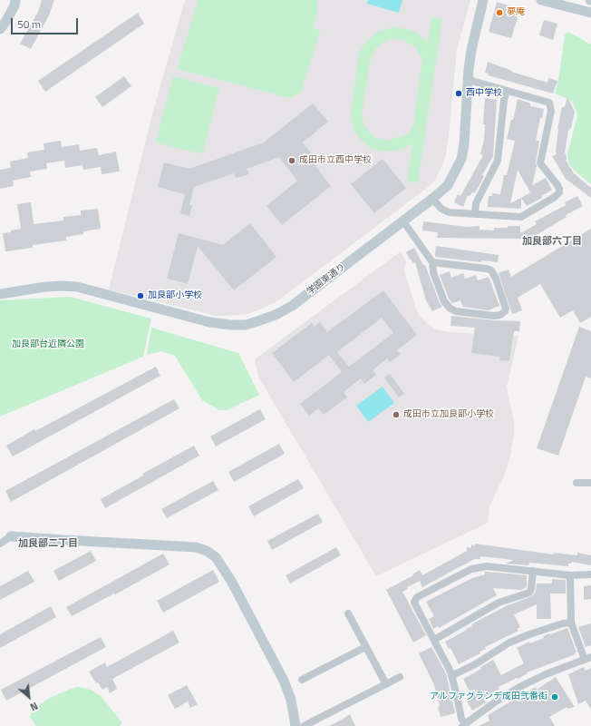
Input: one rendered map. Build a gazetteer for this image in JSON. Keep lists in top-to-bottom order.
{
  "streets": {
    "street": ["学園東通り"]
  },
  "districts": ["加良部六丁目", "加良部二丁目"],
  "parks": ["加良部台近隣公園"],
  "places": [
    "夢庵",
    "西中学校",
    "成田市立西中学校",
    "加良部小学校",
    "成田市立加良部小学校",
    "アルファグランデ成田弐番街"
  ],
  "scale_bar": "50 m",
  "north": "bottom right"
}
